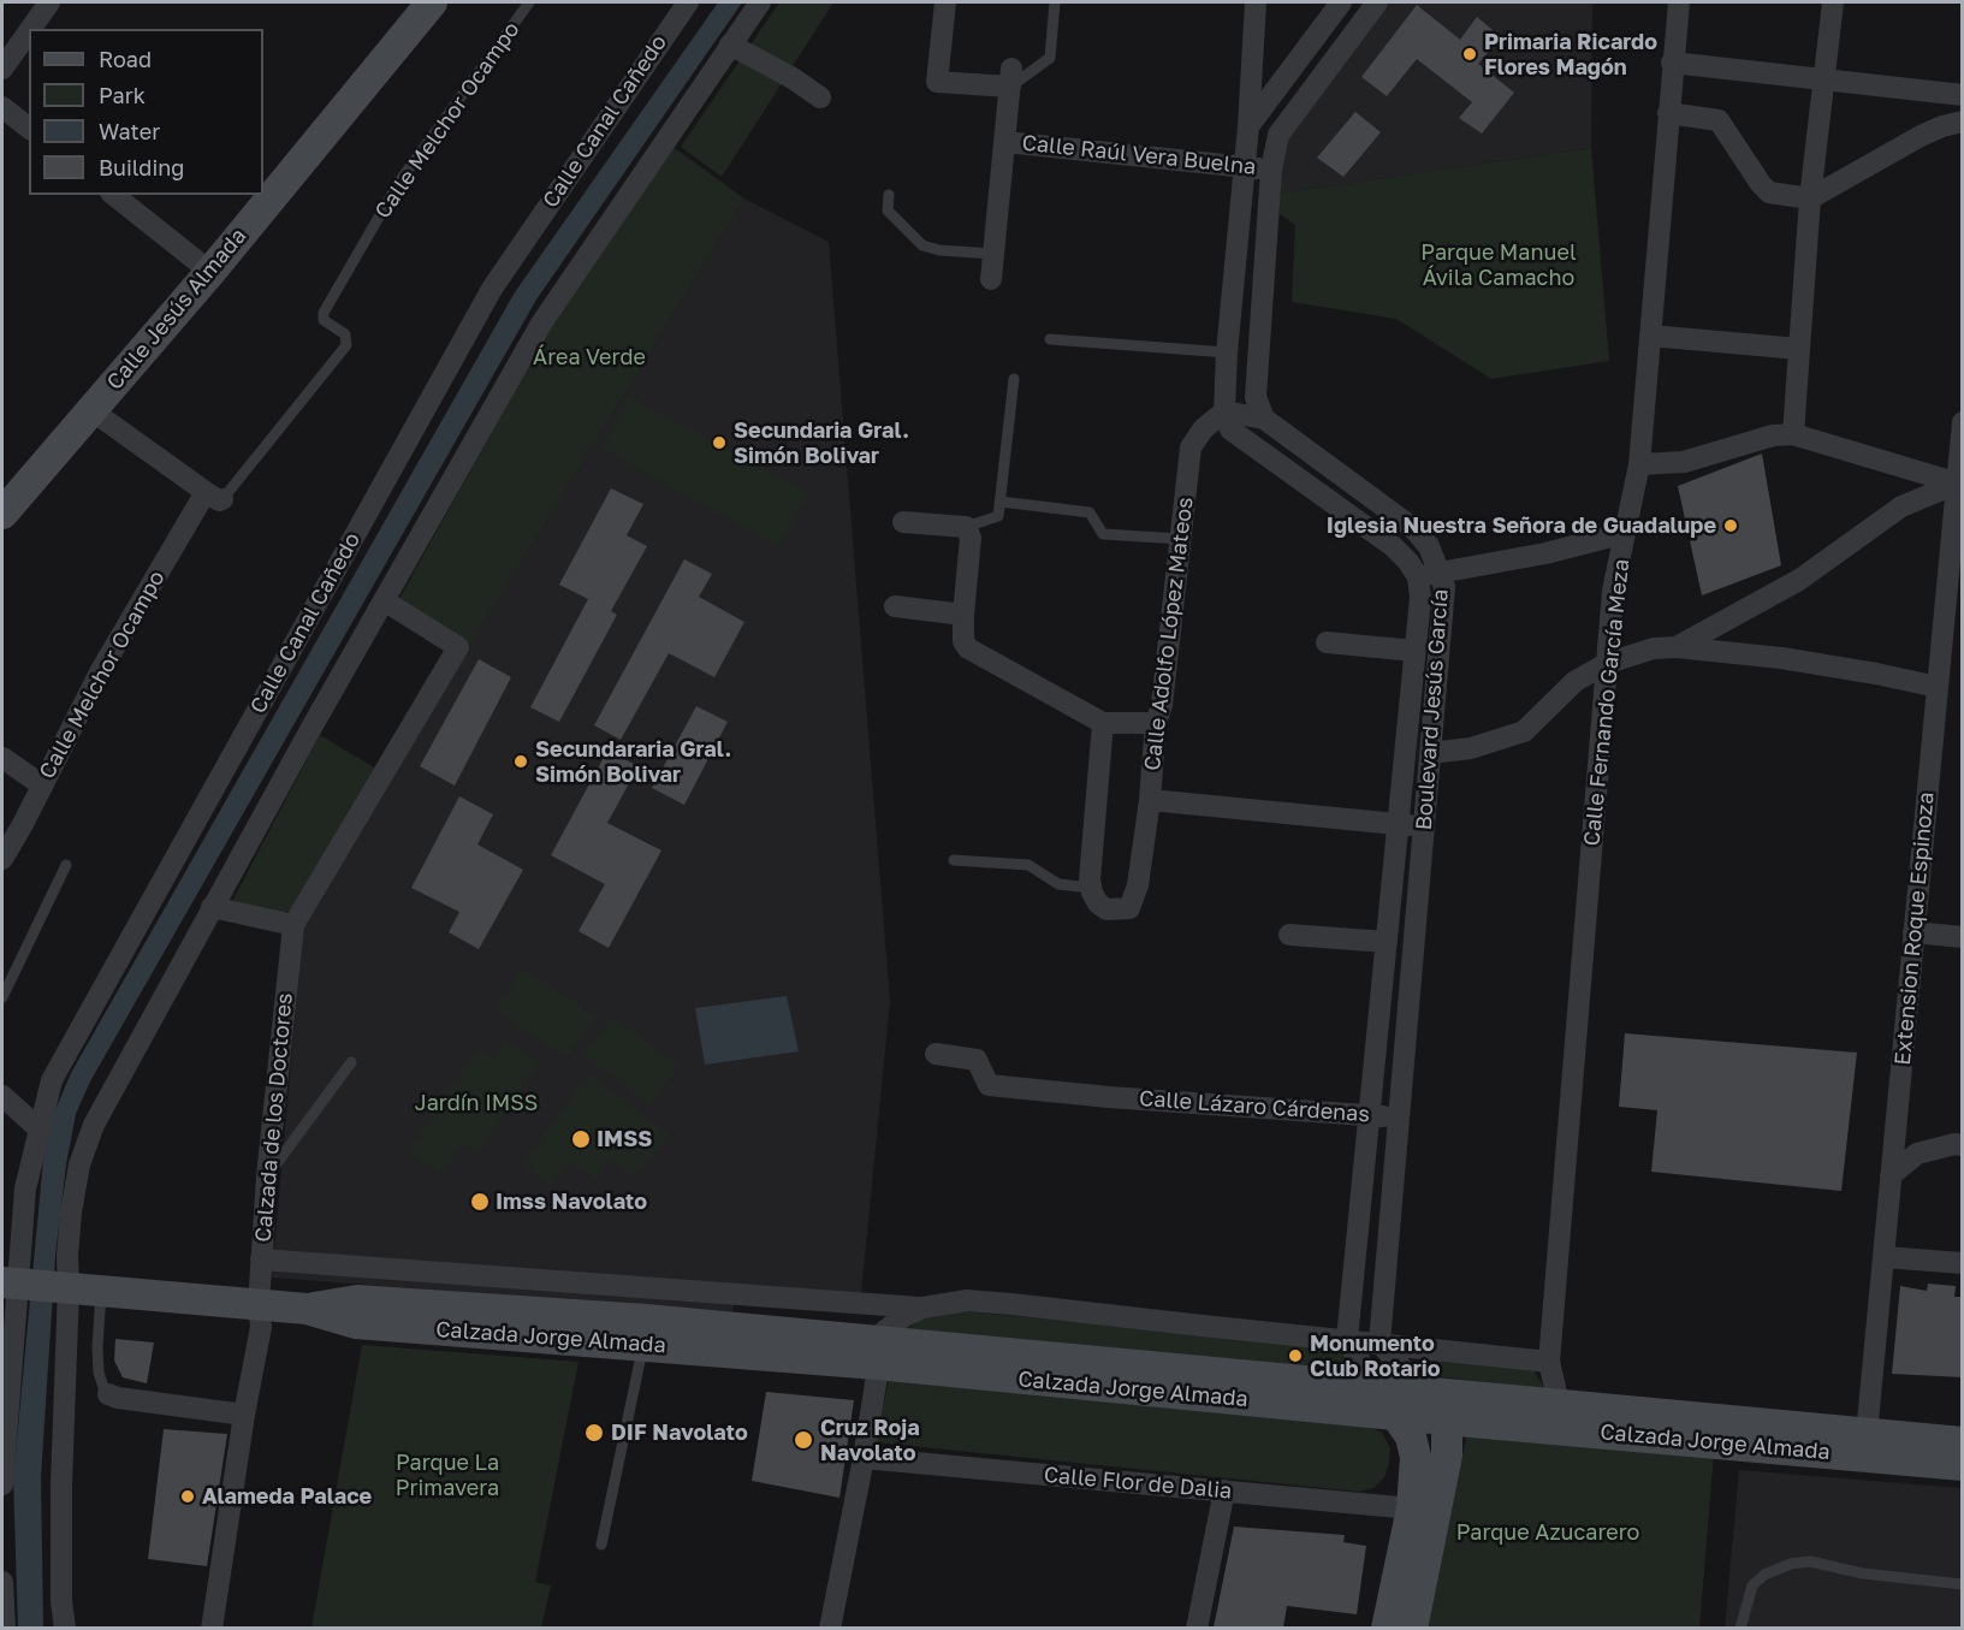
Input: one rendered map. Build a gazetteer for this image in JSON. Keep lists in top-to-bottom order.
{
  "streets": {
    "street": [
      "Calle Melchor Ocampo",
      "Calle Canal Cañedo",
      "Calle Raúl Vera Buelna",
      "Calle Jesús Almada",
      "Calle Adolfo López Mateos",
      "Calle Fernando García Meza",
      "Boulevard Jesús García",
      "Extension Roque Espinoza",
      "Calle Lázaro Cárdenas",
      "Calzada de los Doctores",
      "Calzada Jorge Almada",
      "Calle Flor de Dalia"
    ]
  },
  "crossings": [
    ["Calle Canal Cañedo", "Calzada Jorge Almada"],
    ["Calle Adolfo López Mateos", "Boulevard Jesús García"],
    ["Calle Fernando García Meza", "Calzada Jorge Almada"],
    ["Boulevard Jesús García", "Calle Lázaro Cárdenas"],
    ["Extension Roque Espinoza", "Calzada Jorge Almada"],
    ["Calzada de los Doctores", "Calzada Jorge Almada"]
  ],
  "parks": [
    "Parque Manuel Ávila Camacho",
    "Área Verde",
    "Jardín IMSS",
    "Parque La Primavera",
    "Parque Azucarero"
  ],
  "places": [
    "Primaria Ricardo Flores Magón",
    "Secundaria Gral. Simón Bolivar",
    "Iglesia Nuestra Señora de Guadalupe",
    "Secundararia Gral. Simón Bolivar",
    "IMSS",
    "Imss Navolato",
    "Monumento Club Rotario",
    "DIF Navolato",
    "Cruz Roja Navolato",
    "Alameda Palace"
  ],
  "legend": [
    "Road",
    "Park",
    "Water",
    "Building"
  ]
}
